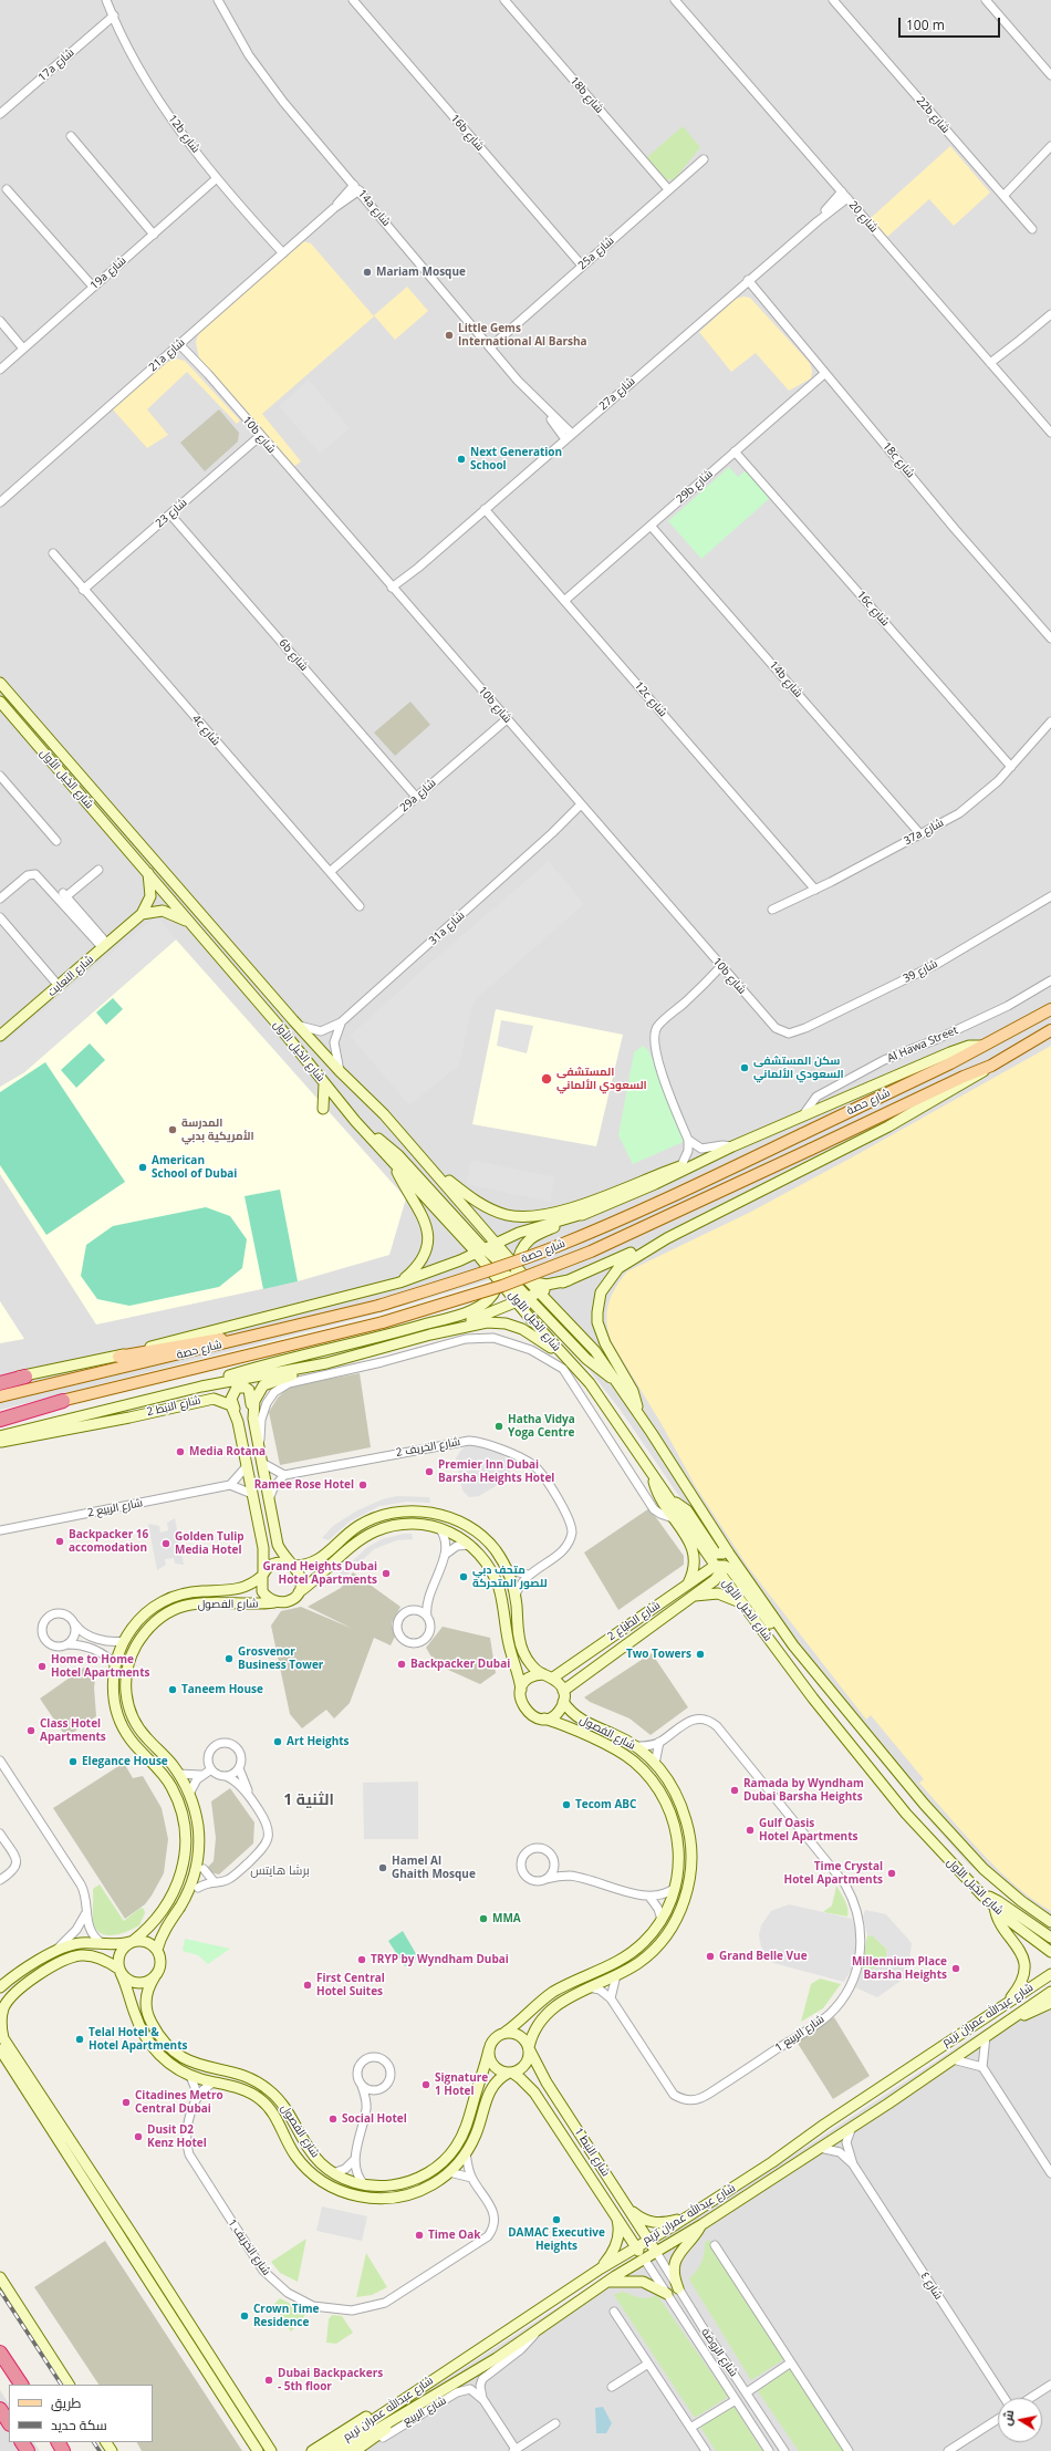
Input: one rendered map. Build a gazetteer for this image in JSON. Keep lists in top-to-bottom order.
{
  "streets": {
    "main road": [
      "شارع الخيل الأول",
      "شارع النعايت",
      "شارع حصة",
      "شارع النبط 2",
      "شارع الفصول",
      "شارع الطباع 2",
      "شارع عبدالله عمران تريم",
      "شارع النبط 1",
      "شارع الربيع"
    ],
    "street": [
      "17a شارع",
      "18b شارع",
      "22b شارع",
      "16b شارع",
      "12b شارع",
      "14a شارع",
      "شارع 20",
      "25a شارع",
      "19a شارع",
      "21a شارع",
      "27a شارع",
      "10b شارع",
      "18c شارع",
      "29b شارع",
      "شارع 23",
      "16c شارع",
      "6b شارع",
      "14b شارع",
      "12c شارع",
      "4c شارع",
      "29a شارع",
      "37a شارع",
      "31a شارع",
      "شارع 39",
      "Al Hawa Street",
      "شارع الخريف 2",
      "شارع الربيع 2",
      "شارع الربيع 1",
      "شارع الخريف 1",
      "شارع ٤",
      "شارع الروضة"
    ]
  },
  "crossings": [
    ["17a شارع", "12b شارع"],
    ["18b شارع", "25a شارع"],
    ["16b شارع", "25a شارع"],
    ["12b شارع", "19a شارع"],
    ["12b شارع", "21a شارع"],
    ["14a شارع", "25a شارع"],
    ["14a شارع", "21a شارع"],
    ["14a شارع", "27a شارع"],
    ["شارع 20", "27a شارع"],
    ["21a شارع", "10b شارع"],
    ["27a شارع", "10b شارع"],
    ["27a شارع", "18c شارع"],
    ["27a شارع", "12c شارع"],
    ["10b شارع", "شارع 23"],
    ["10b شارع", "29a شارع"],
    ["10b شارع", "31a شارع"],
    ["10b شارع", "شارع 39"],
    ["18c شارع", "29b شارع"],
    ["29b شارع", "16c شارع"],
    ["29b شارع", "14b شارع"],
    ["29b شارع", "12c شارع"],
    ["شارع 23", "6b شارع"],
    ["شارع 23", "4c شارع"],
    ["16c شارع", "37a شارع"],
    ["6b شارع", "29a شارع"],
    ["14b شارع", "37a شارع"],
    ["12c شارع", "37a شارع"],
    ["4c شارع", "29a شارع"],
    ["شارع الخيل الأول", "31a شارع"],
    ["شارع الخيل الأول", "شارع النعايت"],
    ["شارع الخيل الأول", "شارع الطباع 2"],
    ["شارع النبط 2", "شارع الفصول"],
    ["شارع الفصول", "شارع الطباع 2"],
    ["شارع الفصول", "شارع الربيع 1"],
    ["شارع الفصول", "شارع النبط 1"],
    ["شارع الفصول", "شارع الخريف 1"],
    ["شارع عبدالله عمران تريم", "شارع النبط 1"],
    ["شارع عبدالله عمران تريم", "شارع ٤"],
    ["شارع عبدالله عمران تريم", "شارع الروضة"],
    ["شارع عبدالله عمران تريم", "شارع الربيع"],
    ["شارع النبط 1", "شارع الروضة"]
  ],
  "districts": ["الثنية 1", "برشا هايتس"],
  "places": [
    "Mariam Mosque",
    "Little Gems International Al Barsha",
    "Next Generation School",
    "سكن المستشفى السعودي الألماني",
    "المستشفى السعودي الألماني",
    "المدرسة الأمريكية بدبي",
    "American School of Dubai",
    "Hatha Vidya Yoga Centre",
    "Media Rotana",
    "Premier Inn Dubai Barsha Heights Hotel",
    "Ramee Rose Hotel",
    "Backpacker 16 accomodation",
    "Golden Tulip Media Hotel",
    "Grand Heights Dubai Hotel Apartments",
    "متحف دبي للصور المتحركة",
    "Two Towers",
    "Grosvenor Business Tower",
    "Backpacker Dubai",
    "Home to Home Hotel Apartments",
    "Taneem House",
    "Class Hotel Apartments",
    "Art Heights",
    "Elegance House",
    "Ramada by Wyndham Dubai Barsha Heights",
    "Tecom ABC",
    "Gulf Oasis Hotel Apartments",
    "Hamel Al Ghaith Mosque",
    "Time Crystal Hotel Apartments",
    "MMA",
    "Grand Belle Vue",
    "TRYP by Wyndham Dubai",
    "Millennium Place Barsha Heights",
    "First Central Hotel Suites",
    "Telal Hotel & Hotel Apartments",
    "Signature 1 Hotel",
    "Citadines Metro Central Dubai",
    "Social Hotel",
    "Dusit D2 Kenz Hotel",
    "DAMAC Executive Heights",
    "Time Oak",
    "Crown Time Residence",
    "Dubai Backpackers - 5th floor"
  ],
  "legend": ["طريق", "سكة حديد"],
  "scale_bar": "100 m",
  "north": "left"
}
